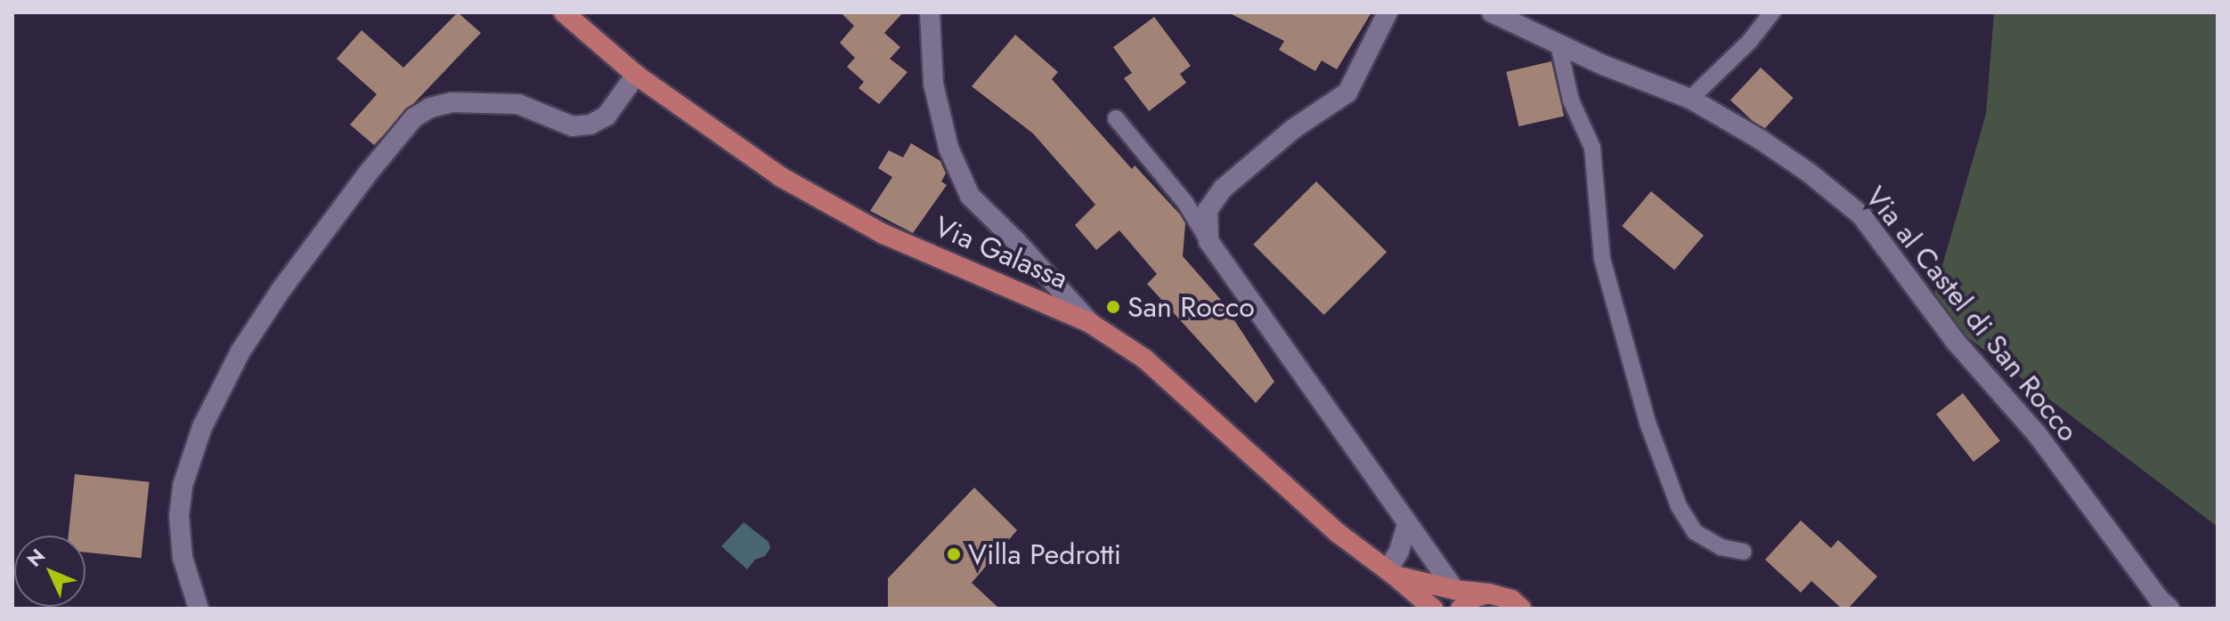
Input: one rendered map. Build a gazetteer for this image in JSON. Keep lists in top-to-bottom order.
{
  "streets": {
    "main road": ["Via Galassa"],
    "street": ["Via al Castel di San Rocco"]
  },
  "places": ["San Rocco", "Villa Pedrotti"],
  "north": "top left"
}
